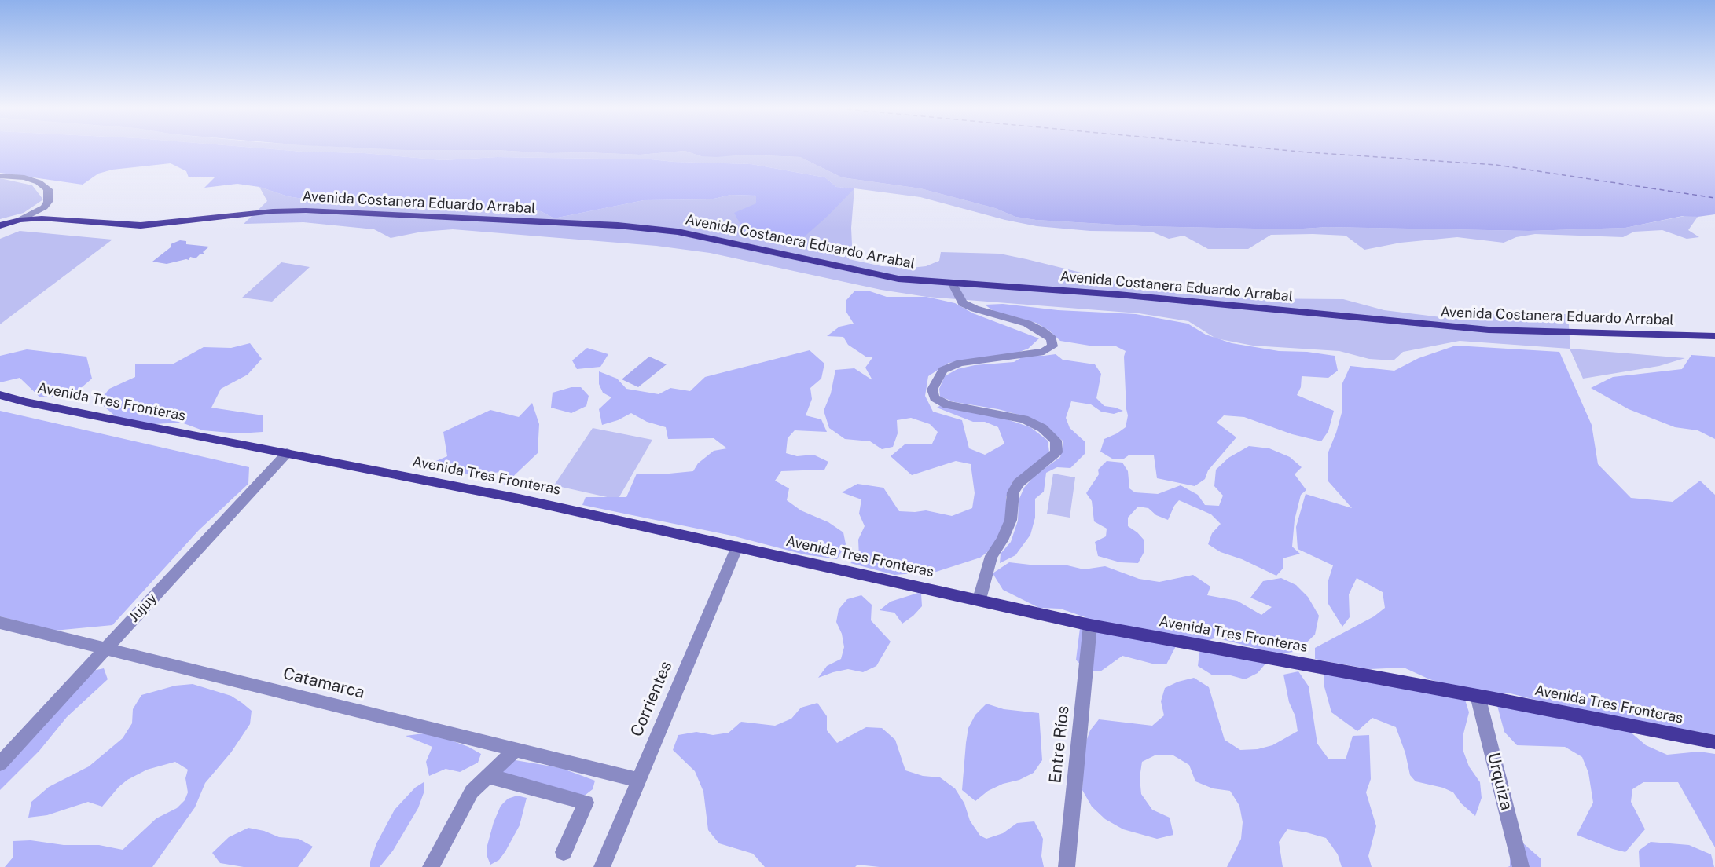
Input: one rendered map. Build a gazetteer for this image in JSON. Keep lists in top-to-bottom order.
{
  "streets": {
    "main road": ["Avenida Costanera Eduardo Arrabal", "Avenida Tres Fronteras"],
    "street": [
      "Jujuy",
      "Catamarca",
      "Corrientes",
      "Entre Ríos",
      "Urquiza"
    ]
  },
  "crossings": [
    ["Avenida Tres Fronteras", "Jujuy"],
    ["Avenida Tres Fronteras", "Corrientes"],
    ["Avenida Tres Fronteras", "Entre Ríos"],
    ["Avenida Tres Fronteras", "Urquiza"],
    ["Jujuy", "Catamarca"],
    ["Catamarca", "Corrientes"]
  ]
}
